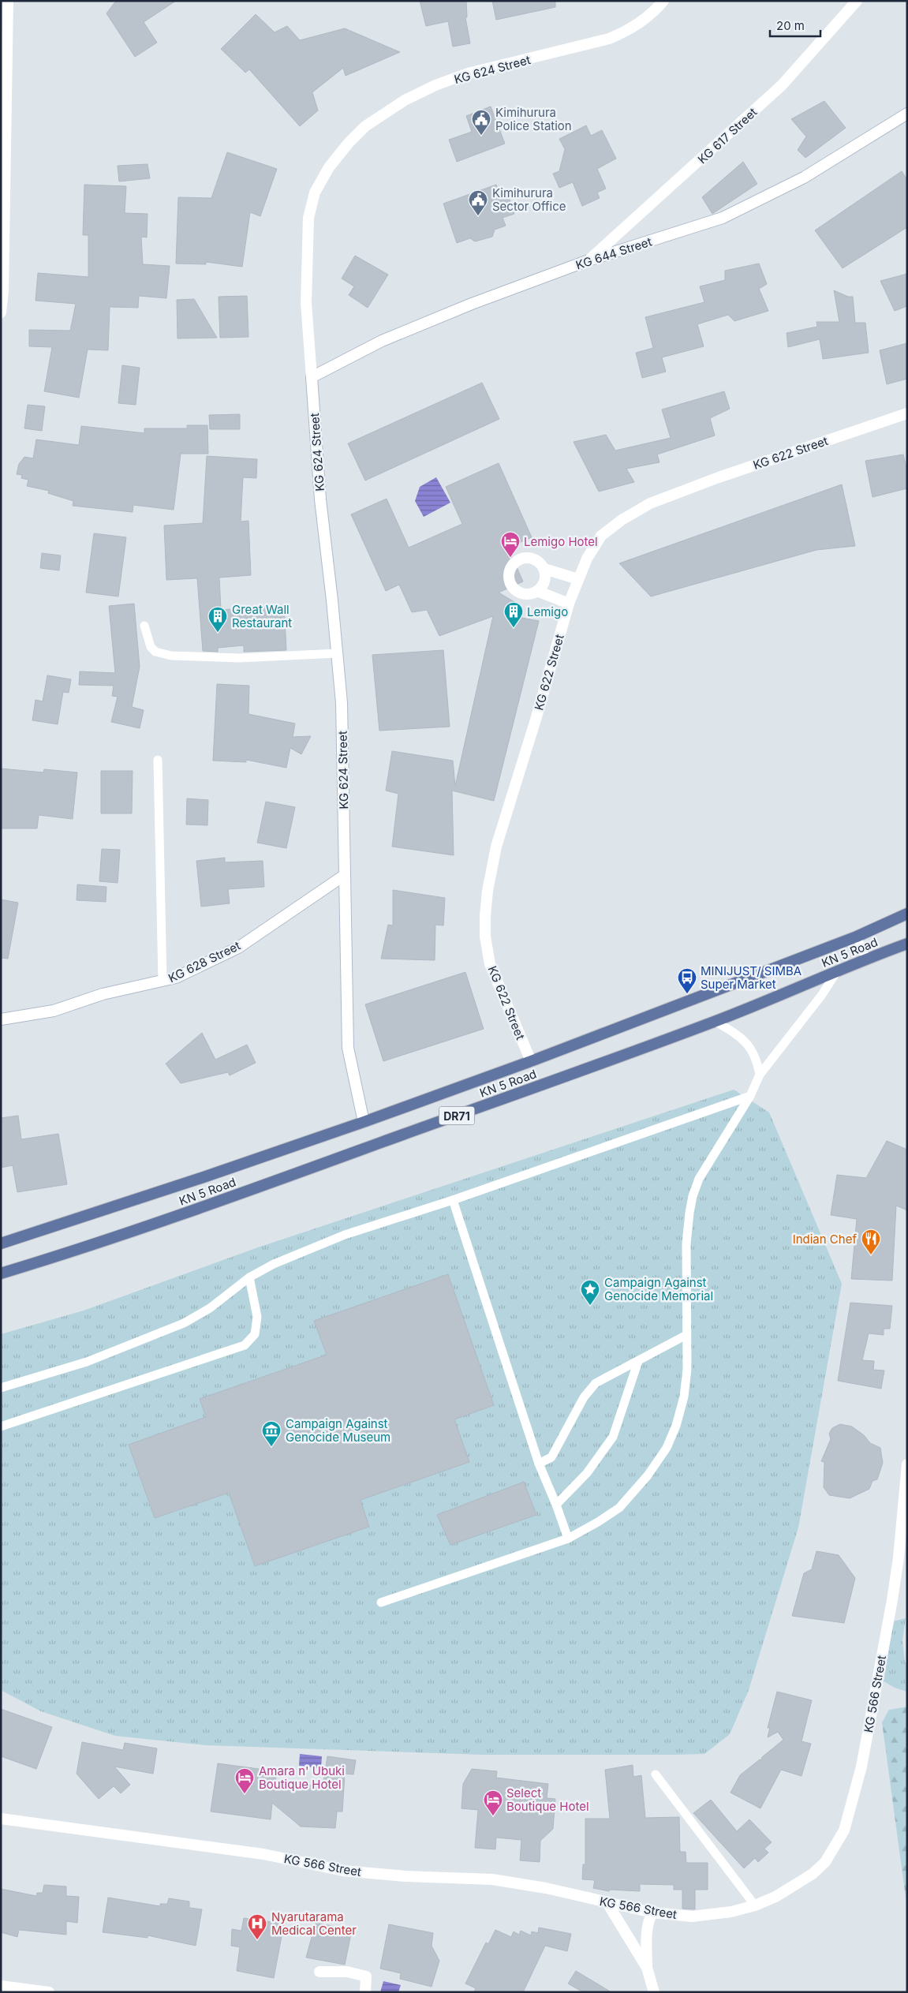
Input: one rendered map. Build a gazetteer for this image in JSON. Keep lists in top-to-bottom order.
{
  "streets": {
    "main road": ["KN 5 Road", "DR71"],
    "street": [
      "KG 624 Street",
      "KG 617 Street",
      "KG 644 Street",
      "KG 622 Street",
      "KG 628 Street",
      "KG 566 Street"
    ]
  },
  "crossings": [
    ["KG 624 Street", "KG 644 Street"],
    ["KG 624 Street", "KN 5 Road"],
    ["KG 624 Street", "KG 628 Street"],
    ["KG 617 Street", "KG 644 Street"],
    ["KG 622 Street", "KN 5 Road"]
  ],
  "places": {
    "public building": ["Kimihurura Police Station", "Kimihurura Sector Office"],
    "hotel": ["Lemigo Hotel", "Amara n' Ubuki Boutique Hotel", "Select Boutique Hotel"],
    "building": ["Lemigo", "Great Wall Restaurant"],
    "bus stop": ["MINIJUST/ SIMBA Super Market"],
    "restaurant": ["Indian Chef"],
    "place": ["Campaign Against Genocide Memorial"],
    "museum": ["Campaign Against Genocide Museum"],
    "hospital": ["Nyarutarama Medical Center"]
  },
  "scale_bar": "20 m"
}
